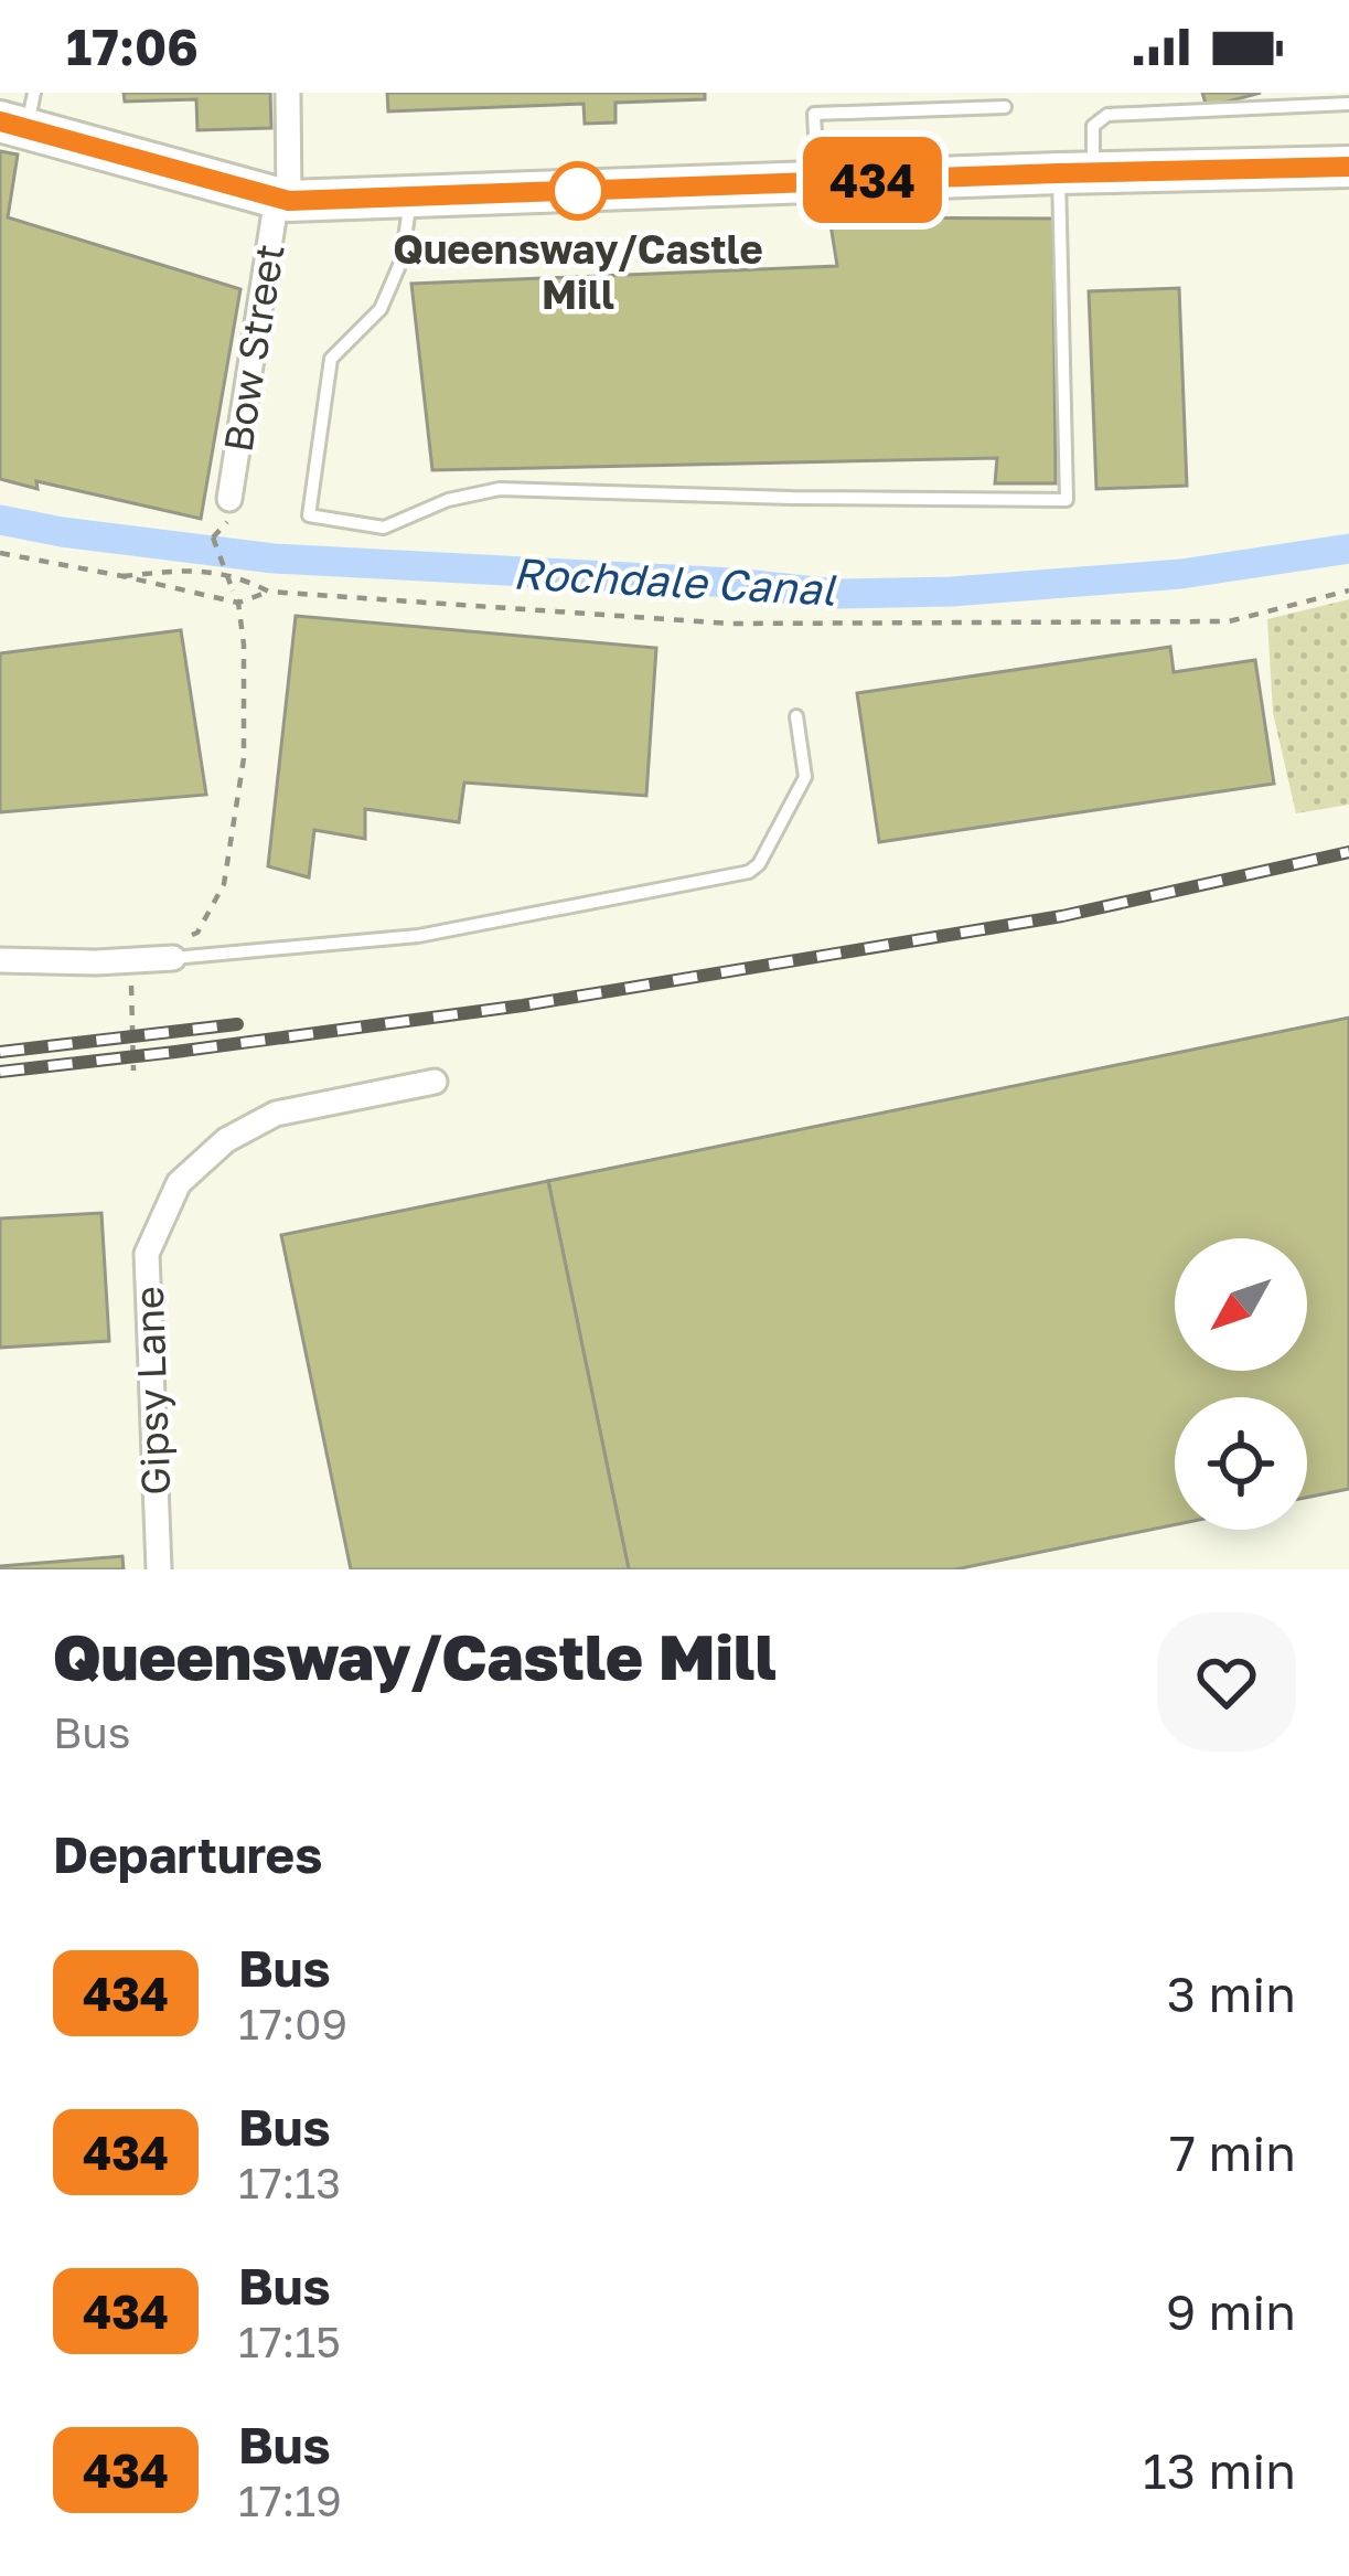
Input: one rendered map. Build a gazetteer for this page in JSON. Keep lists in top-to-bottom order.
{
  "streets": {
    "street": ["Bow Street", "Gipsy Lane"]
  },
  "water": ["Rochdale Canal"],
  "places": ["Queensway/Castle Mill"],
  "lines": ["bus line 434"],
  "north": "bottom left",
  "page": {
    "status": "17:06",
    "on_map": "434",
    "heading": [
      ["Queensway/Castle Mill", "Bus"],
      "Departures"
    ],
    "list": [
      {
        "mark": "434",
        "name": "Bus",
        "note": "17:09",
        "value": "3 min"
      },
      {
        "mark": "434",
        "name": "Bus",
        "note": "17:13",
        "value": "7 min"
      },
      {
        "mark": "434",
        "name": "Bus",
        "note": "17:15",
        "value": "9 min"
      },
      {
        "mark": "434",
        "name": "Bus",
        "note": "17:19",
        "value": "13 min"
      }
    ]
  }
}
